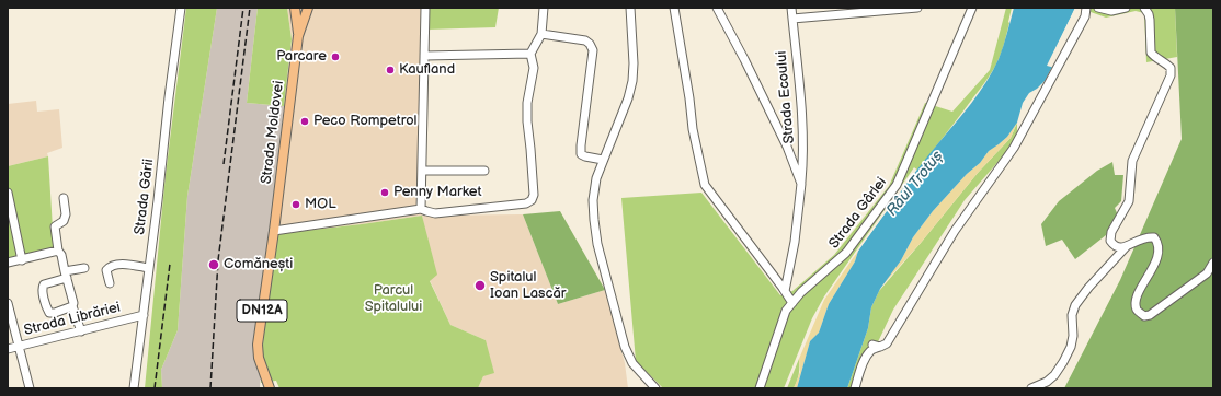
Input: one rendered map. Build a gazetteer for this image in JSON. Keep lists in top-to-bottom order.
{
  "streets": {
    "main road": ["Strada Moldovei", "DN12A"],
    "street": [
      "Strada Ecoului",
      "Strada Gării",
      "Strada Gârlei",
      "Strada Librăriei"
    ]
  },
  "crossings": [
    ["Strada Moldovei", "DN12A"],
    ["Strada Gării", "Strada Librăriei"]
  ],
  "water": ["Râul Trotuș"],
  "parks": ["Parcul Spitalului"],
  "places": [
    "Parcare",
    "Kaufland",
    "Peco Rompetrol",
    "Penny Market",
    "MOL",
    "Comănești",
    "Spitalul Ioan Lascăr"
  ]
}
